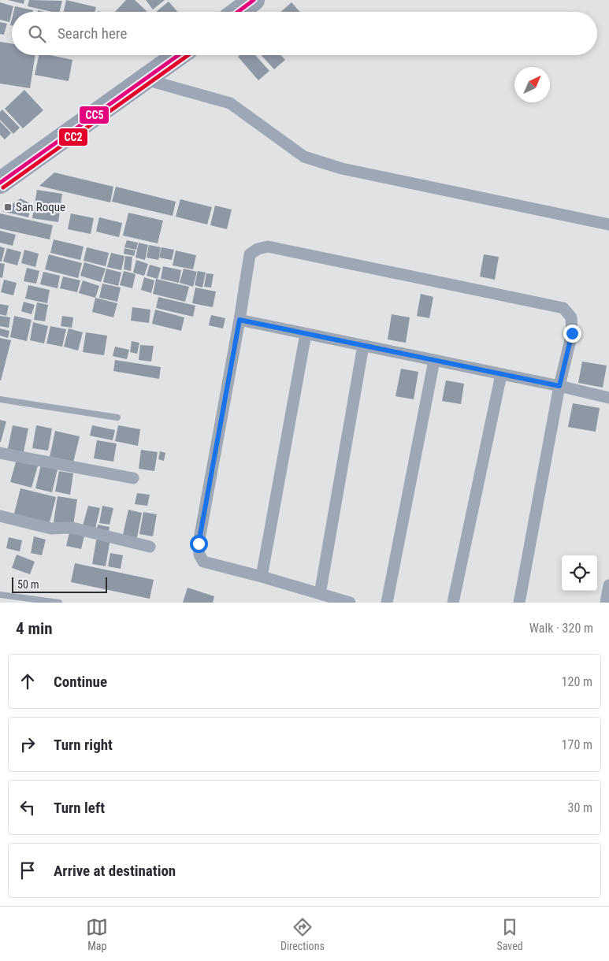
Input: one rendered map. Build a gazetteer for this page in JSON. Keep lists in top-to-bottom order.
{
  "places": {
    "transit": ["San Roque"]
  },
  "lines": ["transit line CC5", "transit line CC2"],
  "scale_bar": "50 m",
  "north": "top right",
  "page": {
    "search": "Search here",
    "scale": "50 m",
    "heading": ["4 min", "Walk · 320 m"],
    "list": [
      ["Continue", "120 m"],
      ["Turn right", "170 m"],
      ["Turn left", "30 m"],
      "Arrive at destination"
    ],
    "nav": ["Map", "Directions", "Saved"]
  }
}
